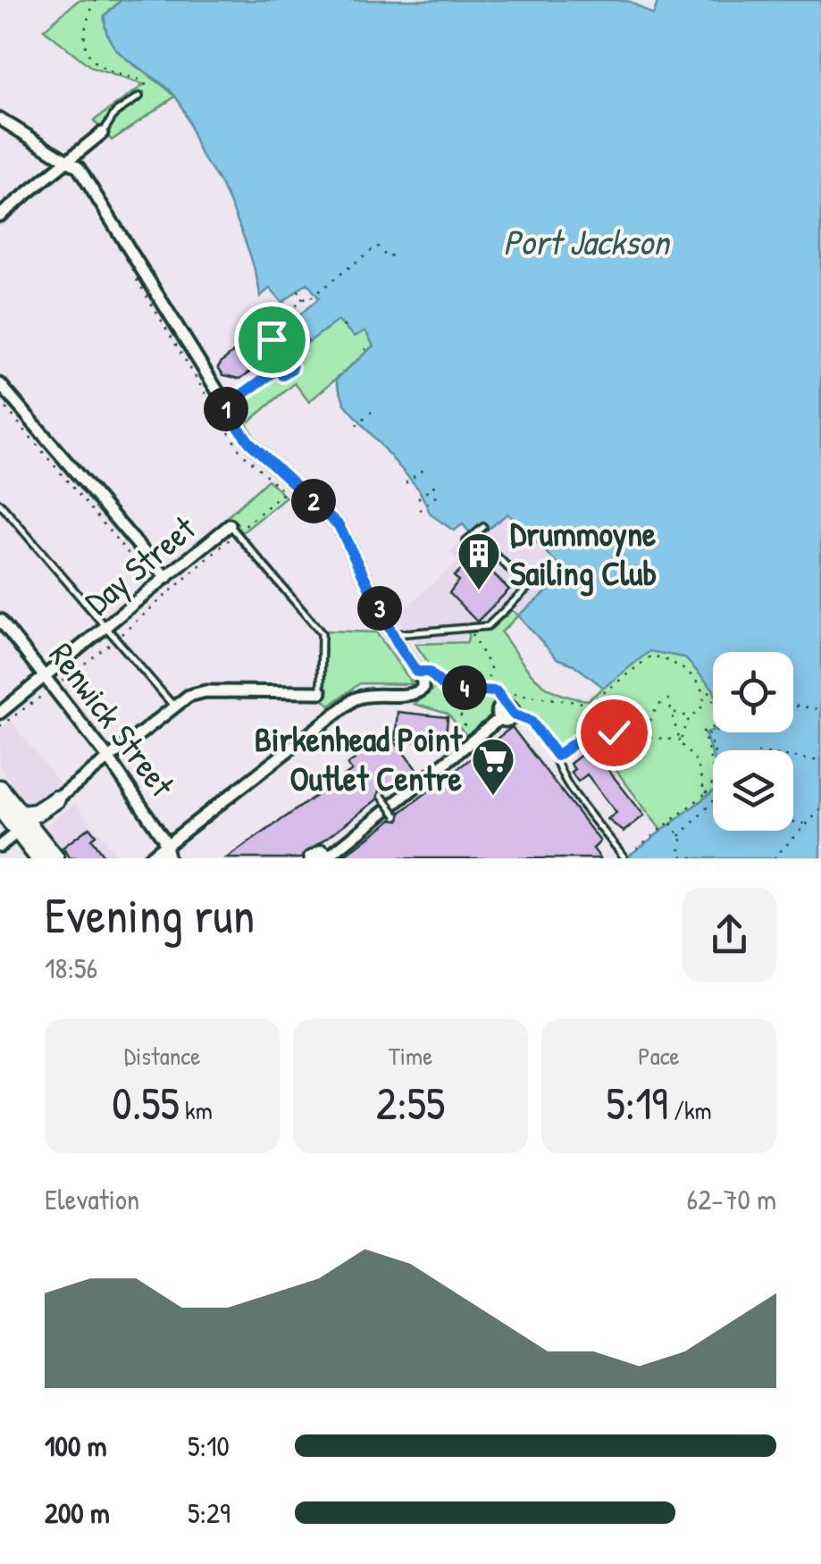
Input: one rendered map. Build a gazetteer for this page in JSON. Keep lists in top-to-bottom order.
{
  "streets": {
    "street": ["Day Street", "Renwick Street"]
  },
  "crossings": [
    ["Day Street", "Renwick Street"]
  ],
  "water": ["Port Jackson"],
  "places": {
    "building": ["Drummoyne Sailing Club"],
    "supermarket": ["Birkenhead Point Outlet Centre"]
  },
  "page": {
    "pins": [
      "1",
      "2",
      "3",
      "4"
    ],
    "heading": ["Evening run", "18:56"],
    "stats": [
      ["Distance", "0.55 km"],
      ["Time", "2:55"],
      ["Pace", "5:19 /km"]
    ],
    "chart": ["Elevation", "62–70 m"],
    "list": [
      {
        "name": "100 m",
        "note": "5:10"
      },
      {
        "name": "200 m",
        "note": "5:29"
      }
    ]
  }
}
